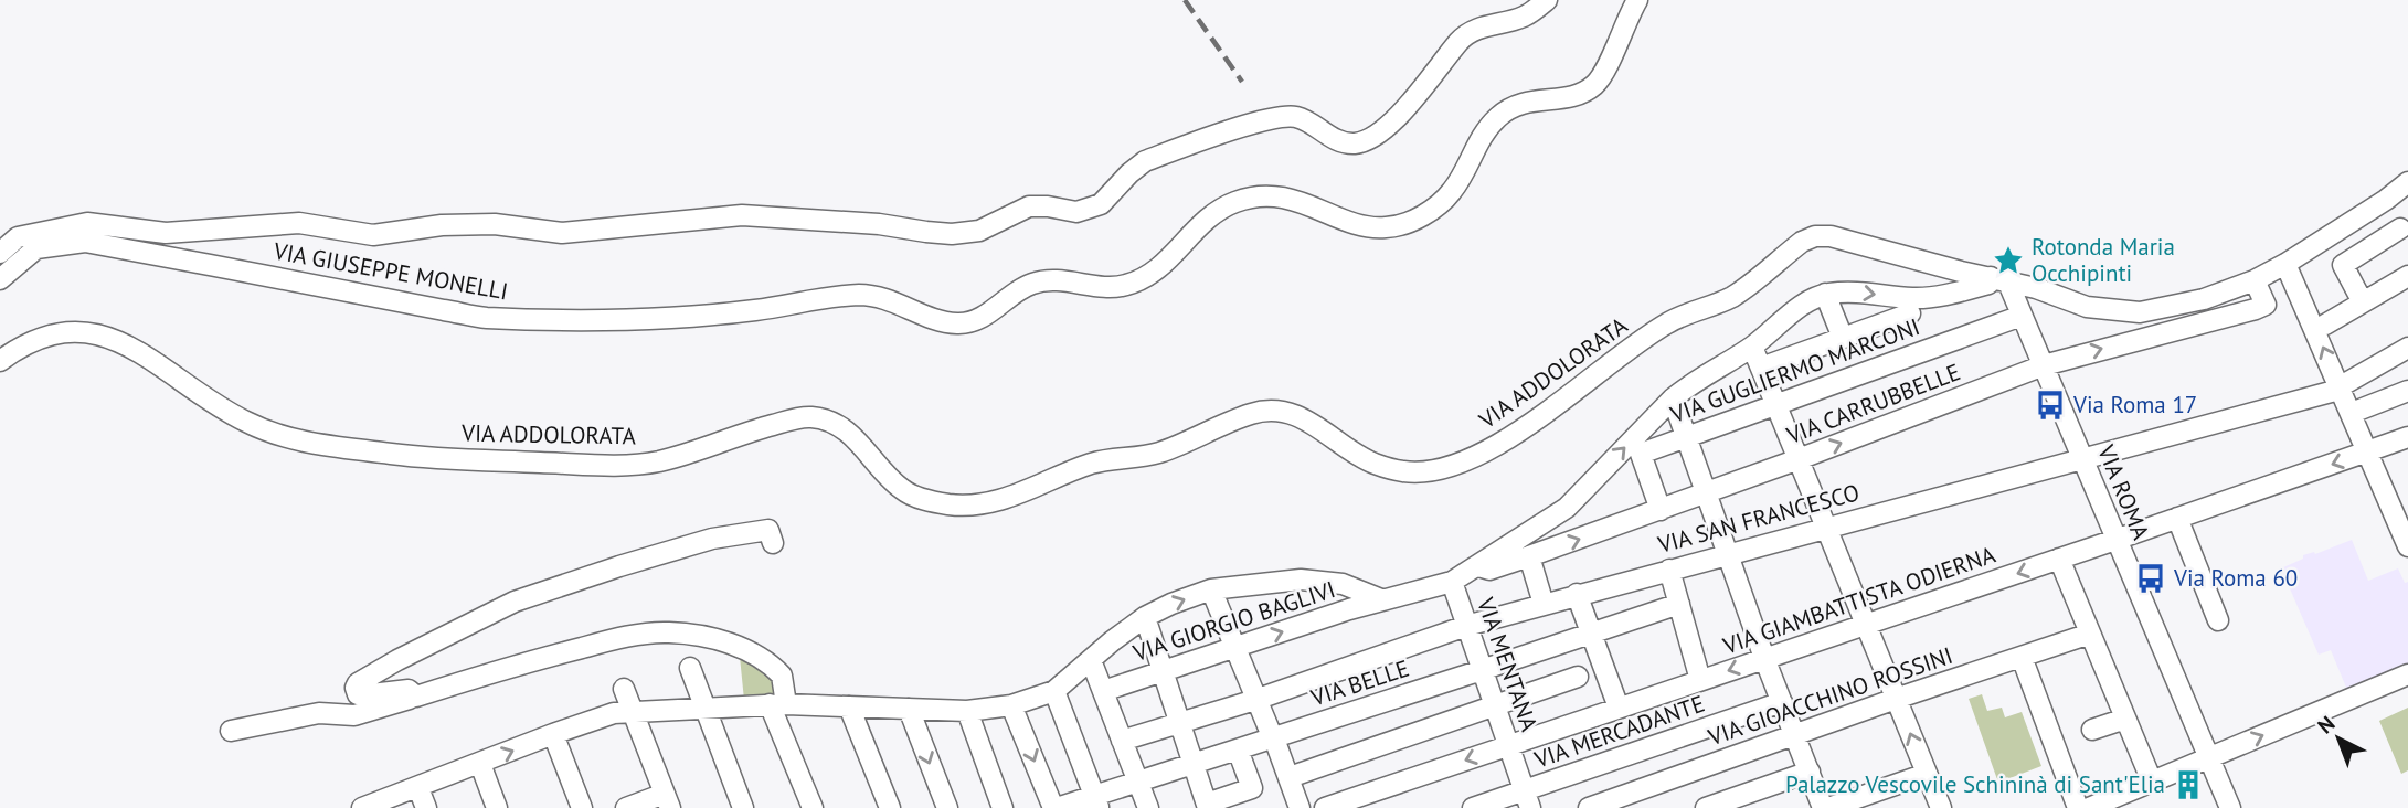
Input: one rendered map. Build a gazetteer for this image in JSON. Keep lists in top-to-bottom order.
{
  "streets": {
    "street": [
      "VIA GIUSEPPE MONELLI",
      "VIA GUGLIERMO MARCONI",
      "VIA ADDOLORATA",
      "VIA CARRUBBELLE",
      "VIA ROMA",
      "VIA SAN FRANCESCO",
      "VIA GIAMBATTISTA ODIERNA",
      "VIA GIORGIO BAGLIVI",
      "VIA MENTANA",
      "VIA BELLE",
      "VIA GIOACCHINO ROSSINI",
      "VIA MERCADANTE"
    ]
  },
  "crossings": [
    ["VIA GUGLIERMO MARCONI", "VIA CARRUBBELLE"],
    ["VIA GUGLIERMO MARCONI", "VIA ROMA"],
    ["VIA ADDOLORATA", "VIA CARRUBBELLE"],
    ["VIA ADDOLORATA", "VIA ROMA"],
    ["VIA CARRUBBELLE", "VIA ROMA"],
    ["VIA CARRUBBELLE", "VIA GIORGIO BAGLIVI"],
    ["VIA ROMA", "VIA SAN FRANCESCO"],
    ["VIA ROMA", "VIA GIAMBATTISTA ODIERNA"],
    ["VIA SAN FRANCESCO", "VIA MENTANA"],
    ["VIA GIAMBATTISTA ODIERNA", "VIA MENTANA"],
    ["VIA GIORGIO BAGLIVI", "VIA MENTANA"],
    ["VIA MENTANA", "VIA BELLE"],
    ["VIA MENTANA", "VIA MERCADANTE"]
  ],
  "places": {
    "place": ["Rotonda Maria Occhipinti"],
    "bus stop": ["Via Roma 17", "Via Roma 60"],
    "building": ["Palazzo Vescovile Schininà di Sant'Elia"]
  },
  "north": "top left"
}
